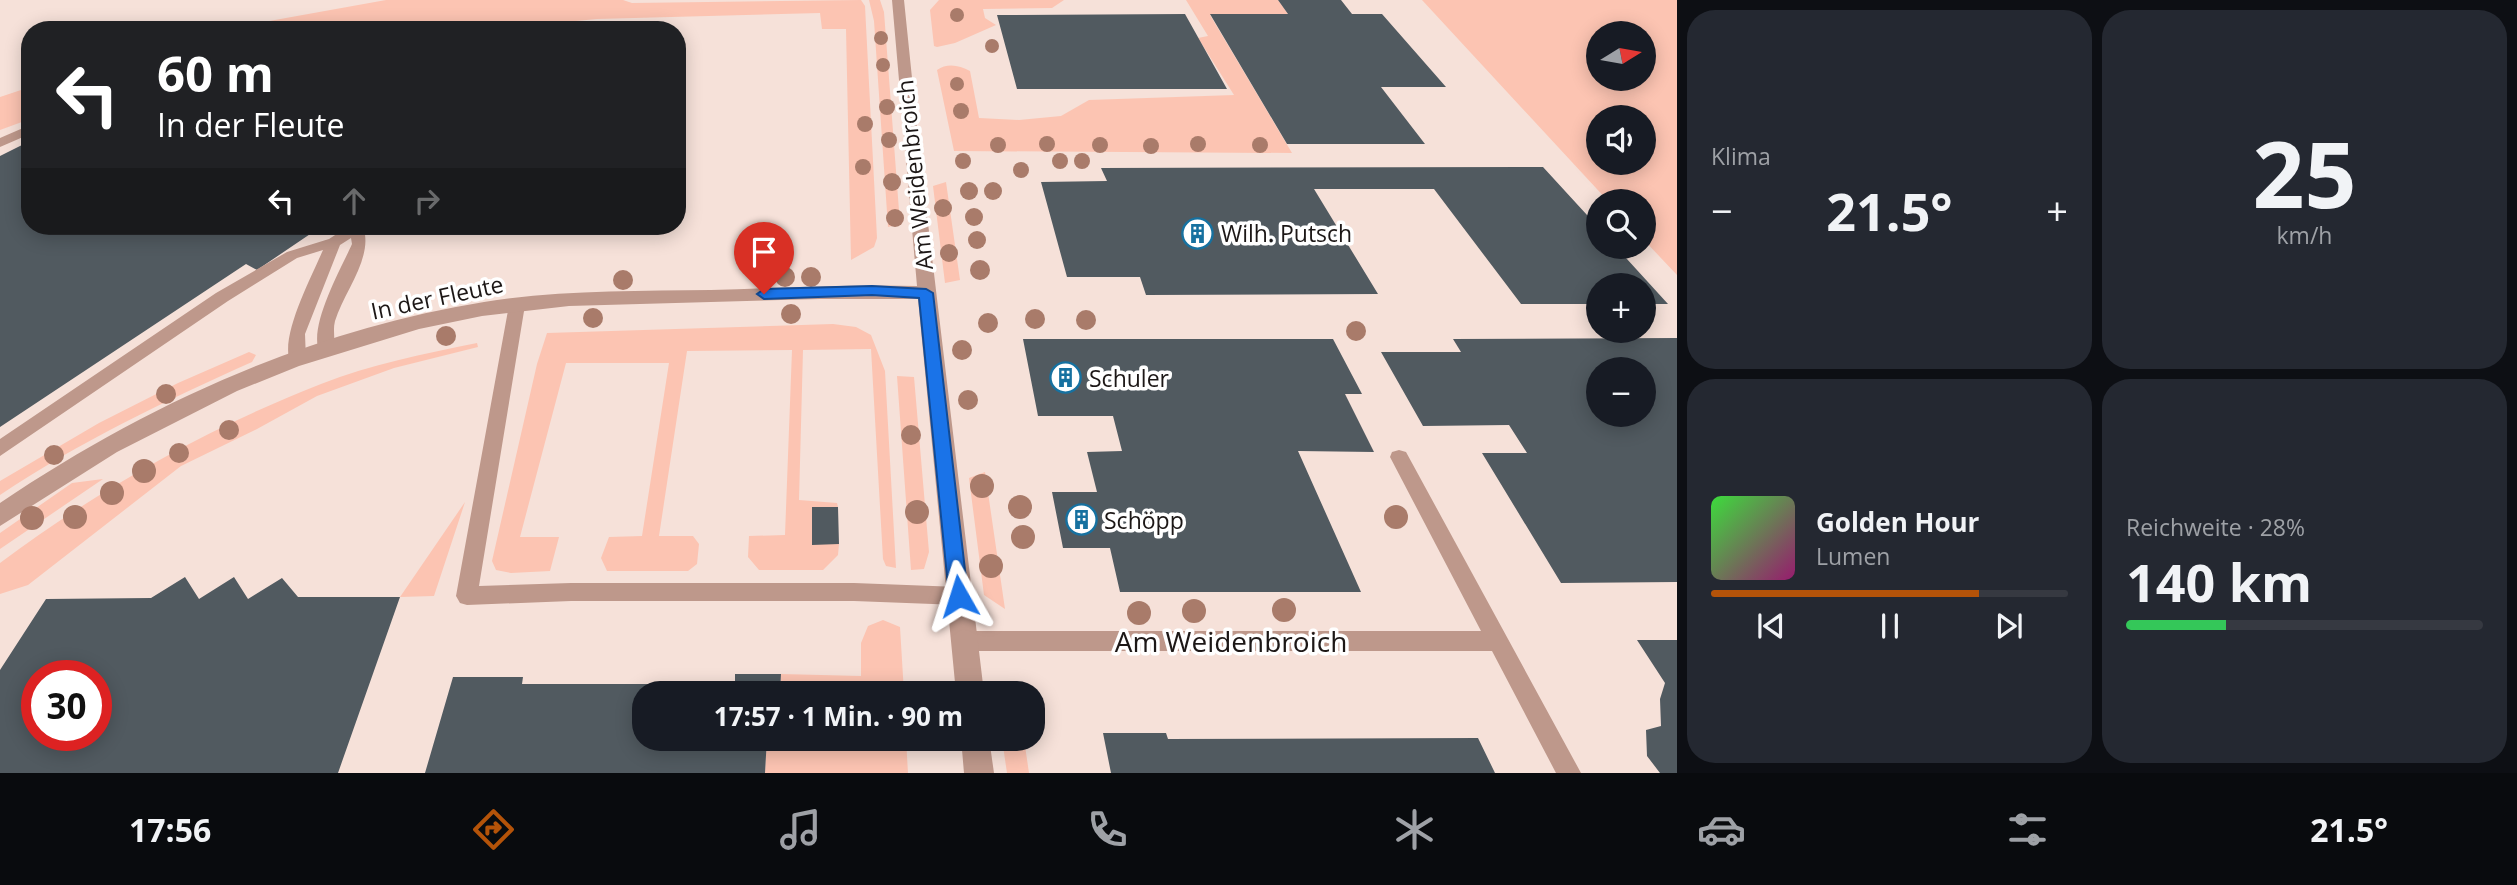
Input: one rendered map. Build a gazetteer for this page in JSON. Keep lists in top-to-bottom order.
{
  "streets": {
    "street": ["Am Weidenbroich", "In der Fleute"]
  },
  "crossings": [
    ["Am Weidenbroich", "In der Fleute"]
  ],
  "places": {
    "building": ["Wilh. Putsch", "Schuler", "Schöpp"]
  },
  "north": "right",
  "page": {
    "tile": [
      "Klima",
      ["25", "km/h"],
      ["Reichweite · 28%", "140 km"]
    ],
    "map_buttons": ["+", "−"],
    "turn": ["60 m", "In der Fleute"],
    "heat": ["−", "21.5°", "+"],
    "song": ["Golden Hour", "Lumen"],
    "limit": "30",
    "trip": "17:57 · 1 Min. · 90 m",
    "tabs": ["17:56", "21.5°"]
  }
}
